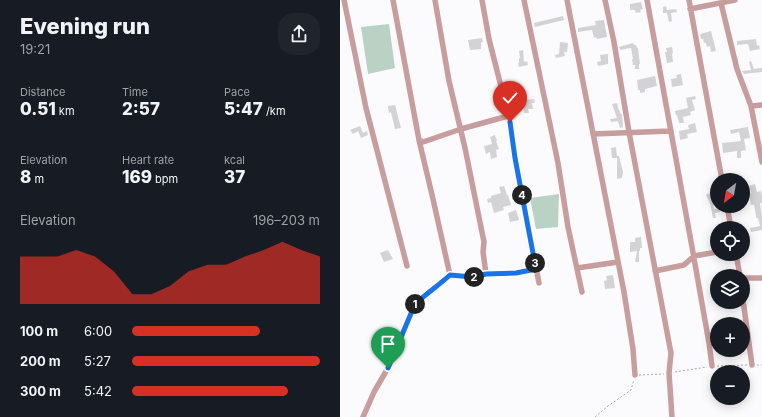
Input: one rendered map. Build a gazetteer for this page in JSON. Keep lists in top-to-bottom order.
{
  "north": "bottom left",
  "page": {
    "heading": ["Evening run", "19:21"],
    "stats": [
      ["Distance", "0.51 km"],
      ["Time", "2:57"],
      ["Pace", "5:47 /km"],
      ["Elevation", "8 m"],
      ["Heart rate", "169 bpm"],
      ["kcal", "37"]
    ],
    "map_buttons": ["+", "−"],
    "pins": [
      "4",
      "3",
      "2",
      "1"
    ],
    "chart": ["Elevation", "196–203 m"],
    "list": [
      {
        "name": "100 m",
        "note": "6:00"
      },
      {
        "name": "200 m",
        "note": "5:27"
      },
      {
        "name": "300 m",
        "note": "5:42"
      }
    ]
  }
}
